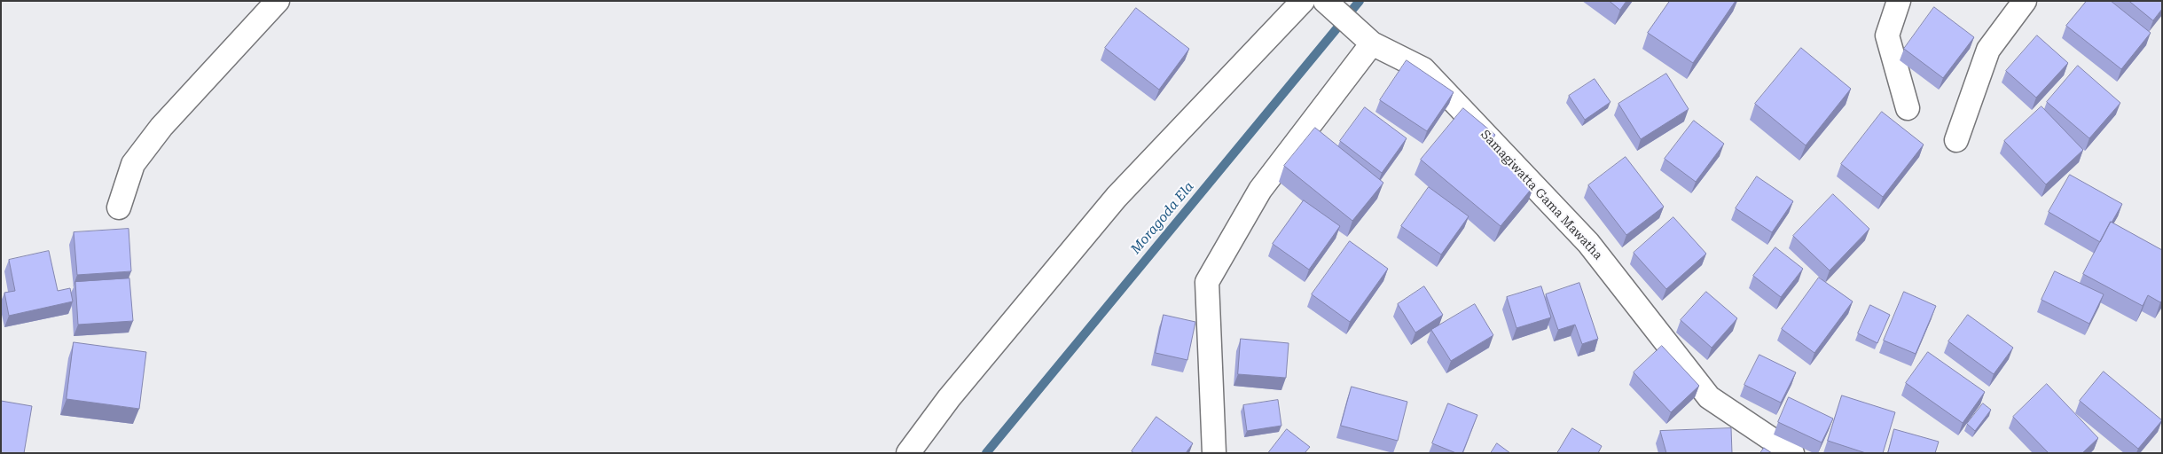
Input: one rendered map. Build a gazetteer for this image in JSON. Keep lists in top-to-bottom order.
{
  "streets": {
    "street": ["Samagiwatta Gama Mawatha"]
  },
  "water": ["Moragoda Ela"]
}
